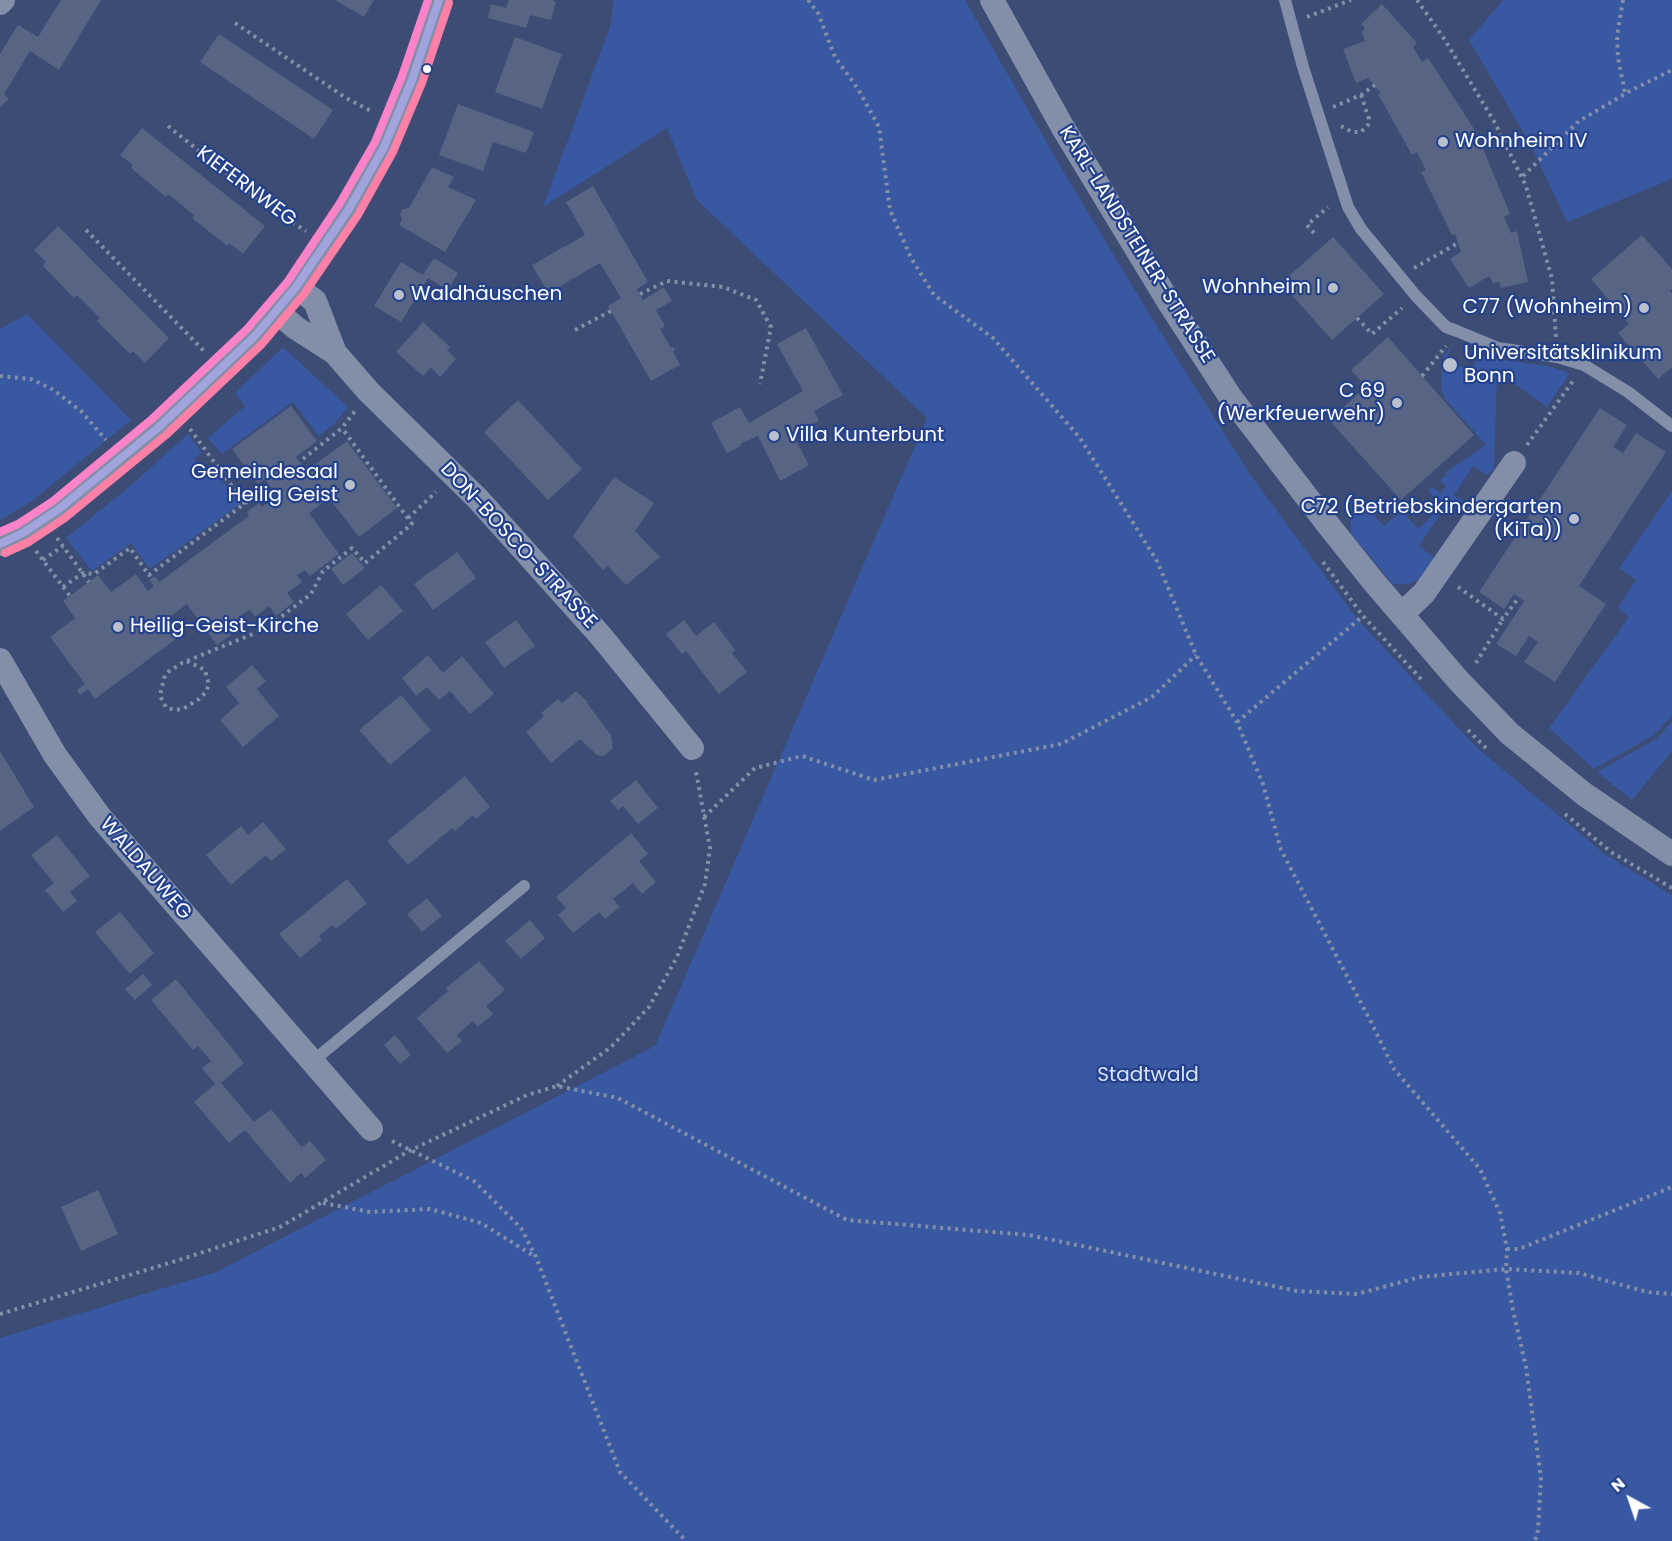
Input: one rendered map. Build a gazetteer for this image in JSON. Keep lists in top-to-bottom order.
{
  "streets": {
    "street": ["KARL-LANDSTEINER-STRASSE", "DON-BOSCO-STRASSE", "WALDAUWEG"],
    "path": ["KIEFERNWEG"]
  },
  "parks": ["Stadtwald"],
  "places": [
    "Wohnheim IV",
    "Wohnheim I",
    "Waldhäuschen",
    "C77 (Wohnheim)",
    "Universitätsklinikum Bonn",
    "C 69 (Werkfeuerwehr)",
    "Villa Kunterbunt",
    "Gemeindesaal Heilig Geist",
    "C72 (Betriebskindergarten (KiTa))",
    "Heilig-Geist-Kirche"
  ],
  "north": "top left"
}
